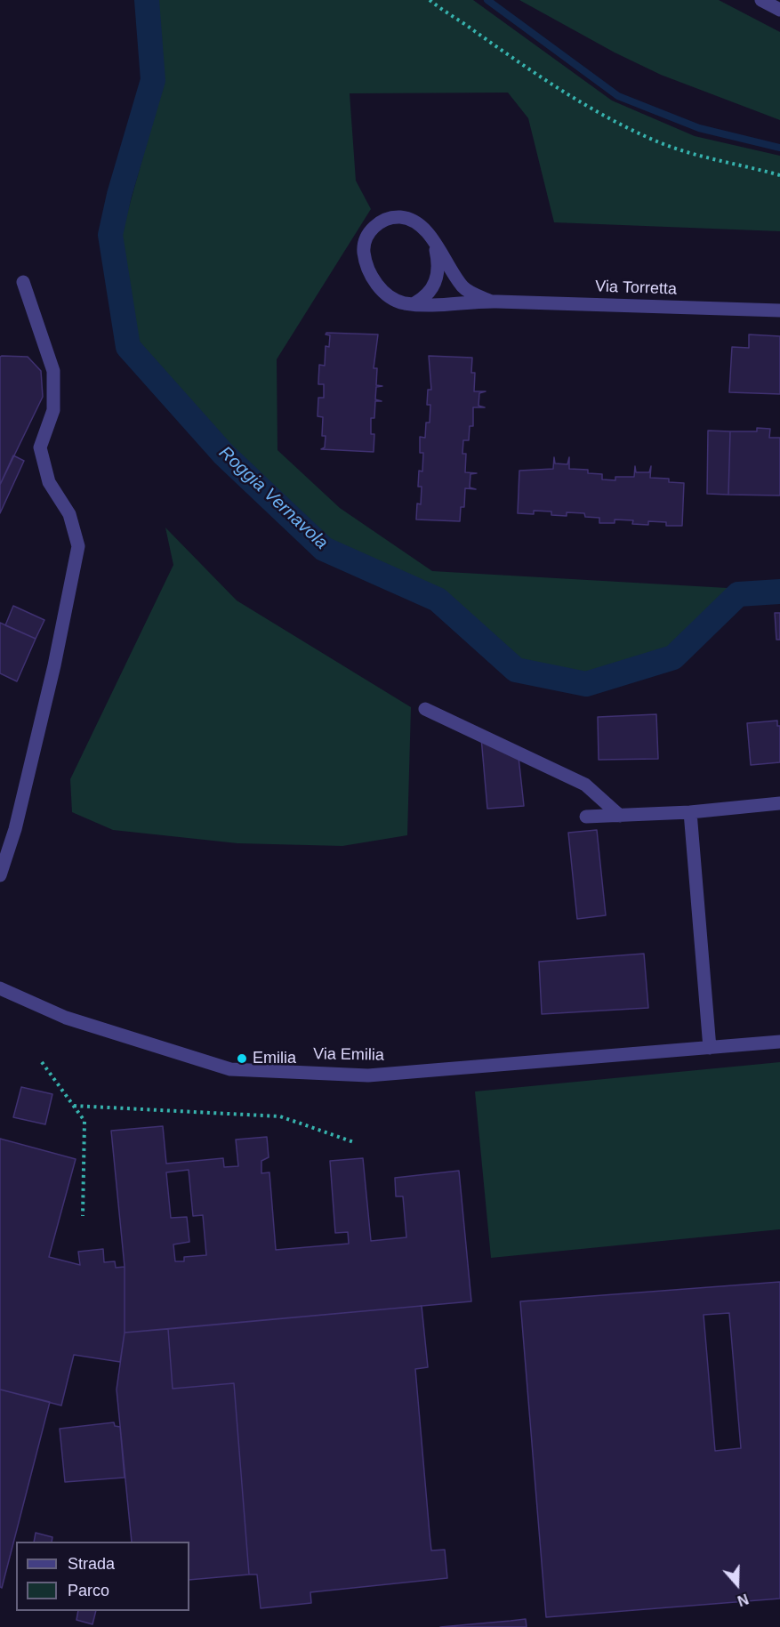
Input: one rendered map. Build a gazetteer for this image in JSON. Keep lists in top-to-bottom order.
{
  "streets": {
    "street": ["Via Torretta", "Via Emilia"]
  },
  "water": ["Roggia Vernavola"],
  "places": ["Emilia"],
  "legend": ["Strada", "Parco"],
  "north": "bottom"
}
